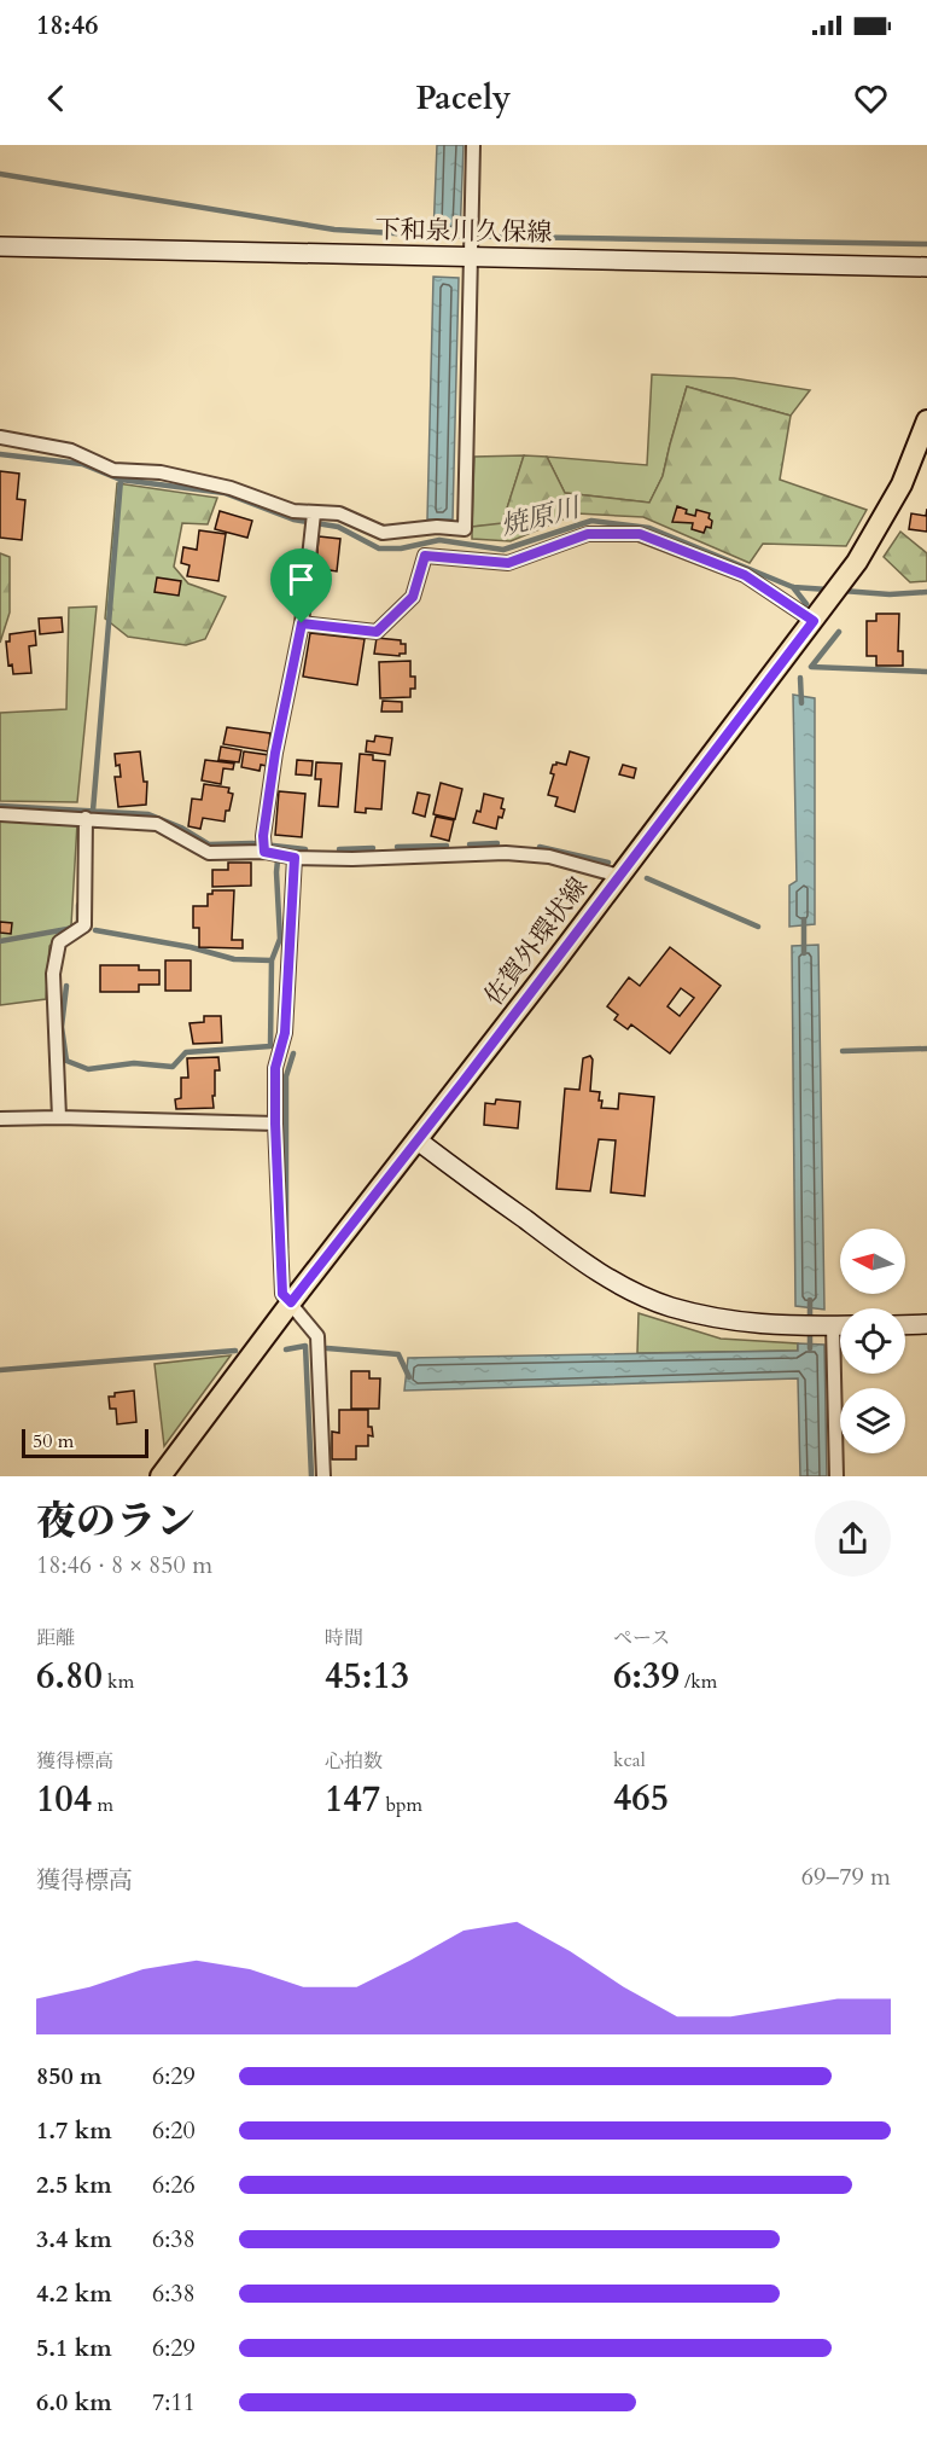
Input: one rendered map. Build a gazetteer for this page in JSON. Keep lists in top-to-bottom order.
{
  "streets": {
    "main road": ["佐賀外環状線"],
    "street": ["下和泉川久保線"]
  },
  "water": ["焼原川"],
  "scale_bar": "50 m",
  "north": "left",
  "page": {
    "status": "18:46",
    "header": "Pacely",
    "scale": "50 m",
    "heading": ["夜のラン", "18:46 · 8 × 850 m"],
    "stats": [
      ["距離", "6.80 km"],
      ["時間", "45:13"],
      ["ペース", "6:39 /km"],
      ["獲得標高", "104 m"],
      ["心拍数", "147 bpm"],
      ["kcal", "465"]
    ],
    "chart": ["獲得標高", "69–79 m"],
    "list": [
      {
        "name": "850 m",
        "note": "6:29"
      },
      {
        "name": "1.7 km",
        "note": "6:20"
      },
      {
        "name": "2.5 km",
        "note": "6:26"
      },
      {
        "name": "3.4 km",
        "note": "6:38"
      },
      {
        "name": "4.2 km",
        "note": "6:38"
      },
      {
        "name": "5.1 km",
        "note": "6:29"
      },
      {
        "name": "6.0 km",
        "note": "7:11"
      }
    ]
  }
}
